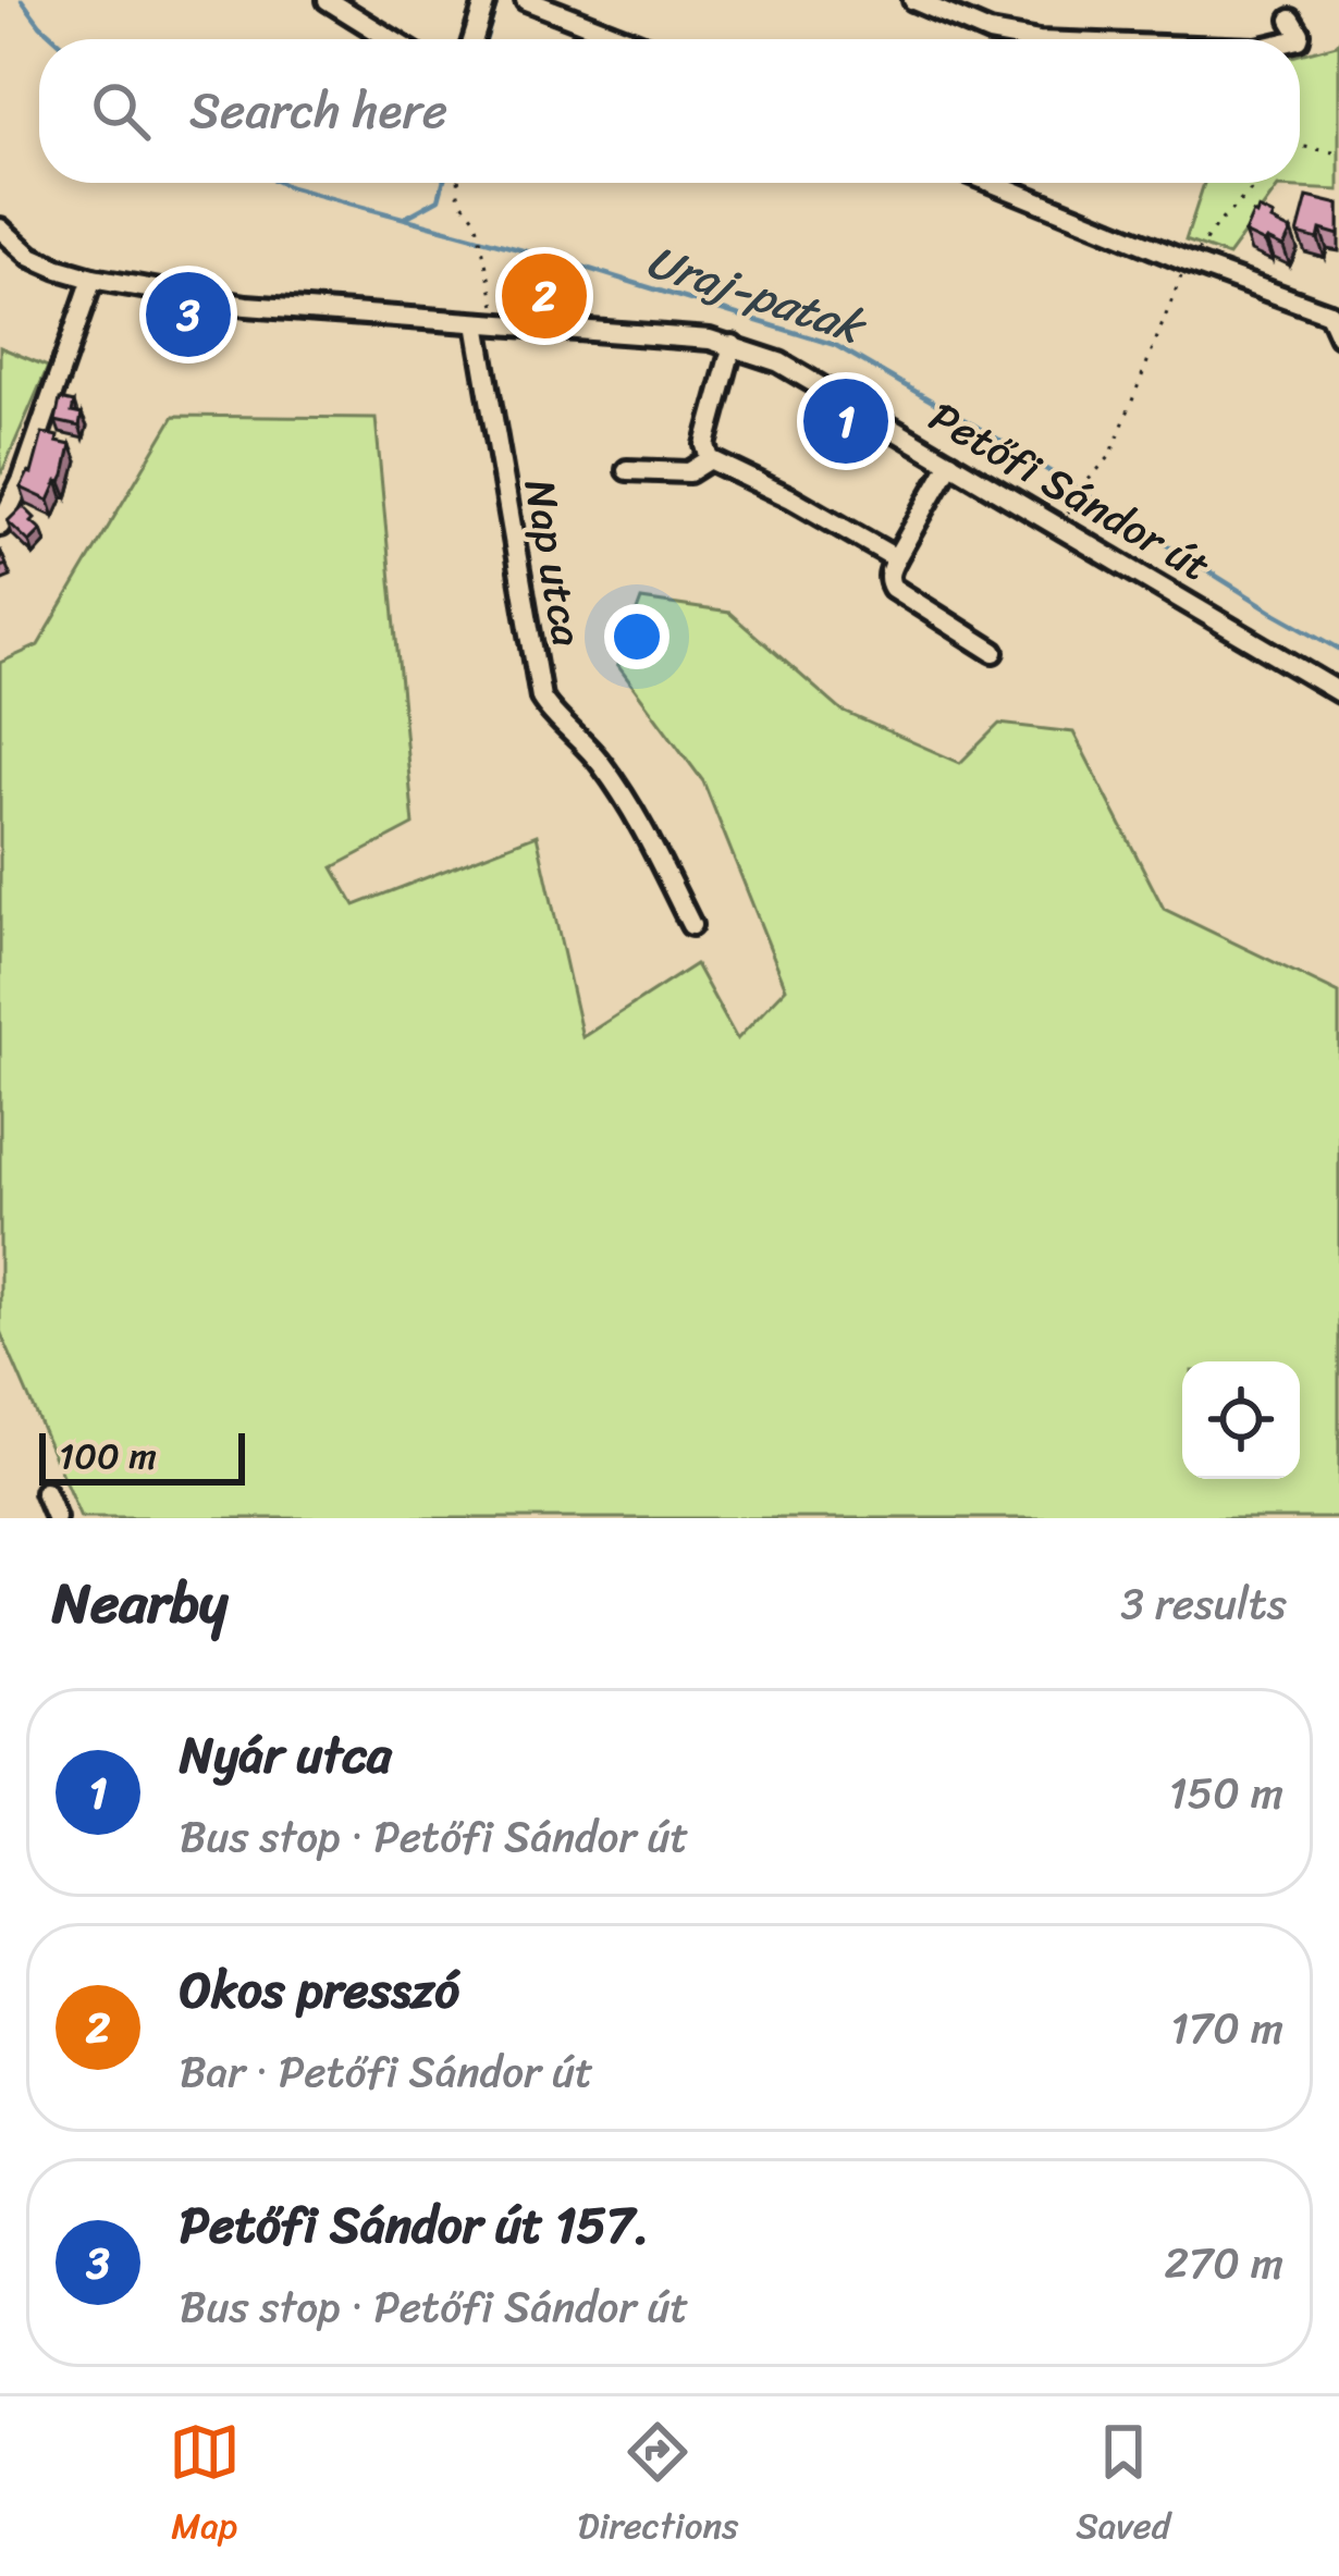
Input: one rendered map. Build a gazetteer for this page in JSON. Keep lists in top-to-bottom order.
{
  "streets": {
    "street": ["Petőfi Sándor út", "Nap utca"]
  },
  "crossings": [
    ["Petőfi Sándor út", "Nap utca"]
  ],
  "water": ["Uraj-patak"],
  "scale_bar": "100 m",
  "page": {
    "search": "Search here",
    "pins": ["2", "3", "1"],
    "scale": "100 m",
    "heading": ["Nearby", "3 results"],
    "list": [
      {
        "mark": "1",
        "name": "Nyár utca",
        "note": "Bus stop · Petőfi Sándor út",
        "value": "150 m"
      },
      {
        "mark": "2",
        "name": "Okos presszó",
        "note": "Bar · Petőfi Sándor út",
        "value": "170 m"
      },
      {
        "mark": "3",
        "name": "Petőfi Sándor út 157.",
        "note": "Bus stop · Petőfi Sándor út",
        "value": "270 m"
      }
    ],
    "nav": ["Map", "Directions", "Saved"]
  }
}
